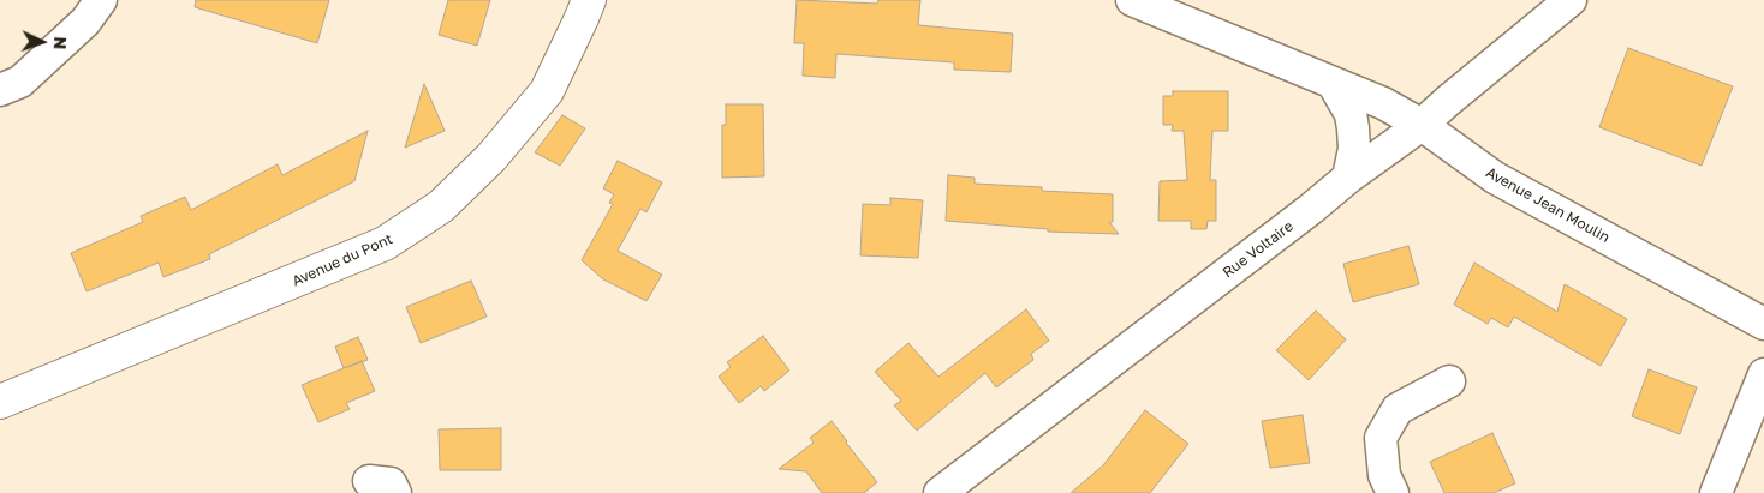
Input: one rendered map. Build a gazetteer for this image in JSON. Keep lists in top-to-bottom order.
{
  "streets": {
    "street": ["Avenue Jean Moulin", "Rue Voltaire", "Avenue du Pont"]
  },
  "crossings": [
    ["Avenue Jean Moulin", "Rue Voltaire"]
  ],
  "north": "right"
}
